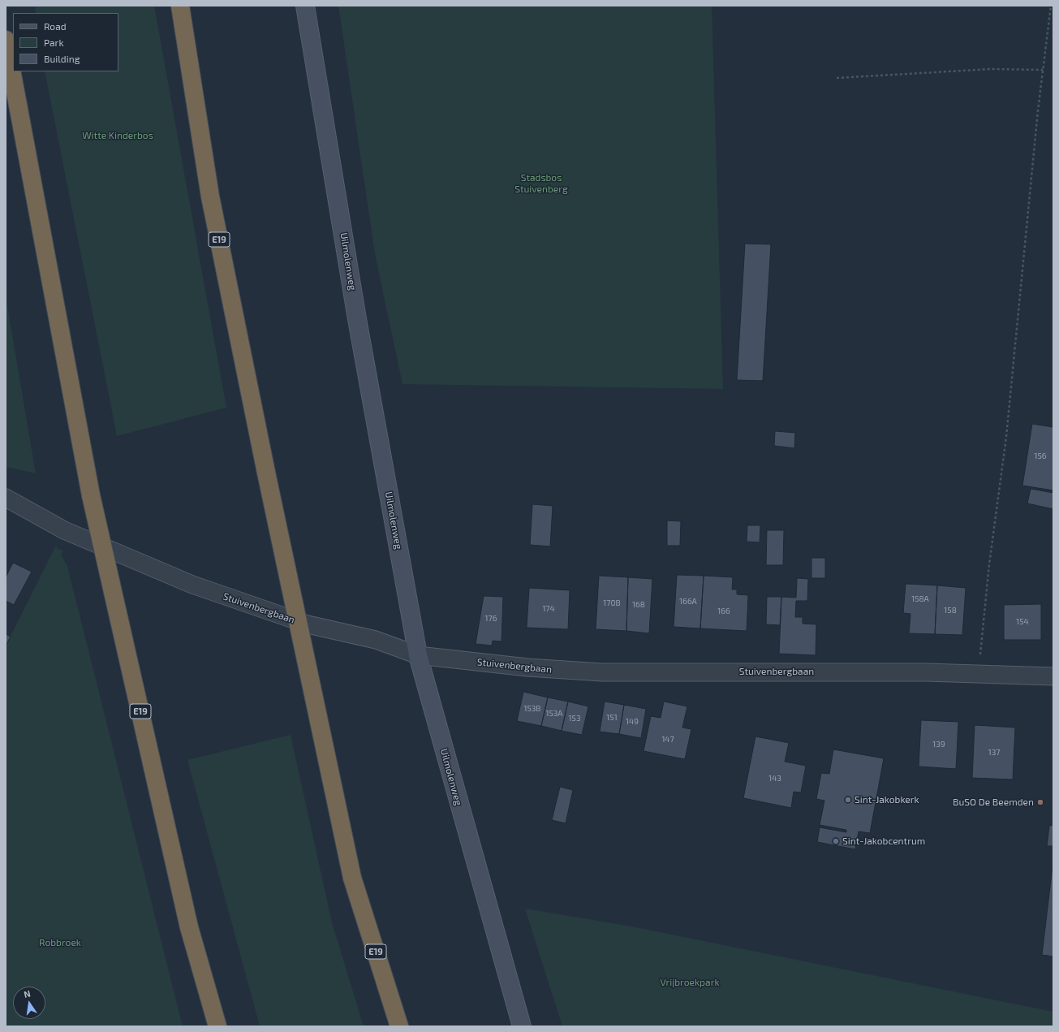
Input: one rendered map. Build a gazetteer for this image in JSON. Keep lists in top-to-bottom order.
{
  "streets": {
    "highway": ["E19"],
    "main road": ["Uilmolenweg"],
    "street": ["Stuivenbergbaan"]
  },
  "crossings": [
    ["Uilmolenweg", "Stuivenbergbaan"]
  ],
  "parks": [
    "Witte Kinderbos",
    "Stadsbos Stuivenberg",
    "Robbroek",
    "Vrijbroekpark"
  ],
  "places": ["Sint-Jakobkerk", "BuSO De Beemden", "Sint-Jakobcentrum"],
  "house_numbers": [
    "156",
    "158A",
    "166A",
    "170B",
    "168",
    "174",
    "158",
    "166",
    "176",
    "154",
    "153B",
    "153A",
    "151",
    "153",
    "149",
    "147",
    "139",
    "137",
    "143"
  ],
  "legend": ["Road", "Park", "Building"],
  "north": "top"
}
